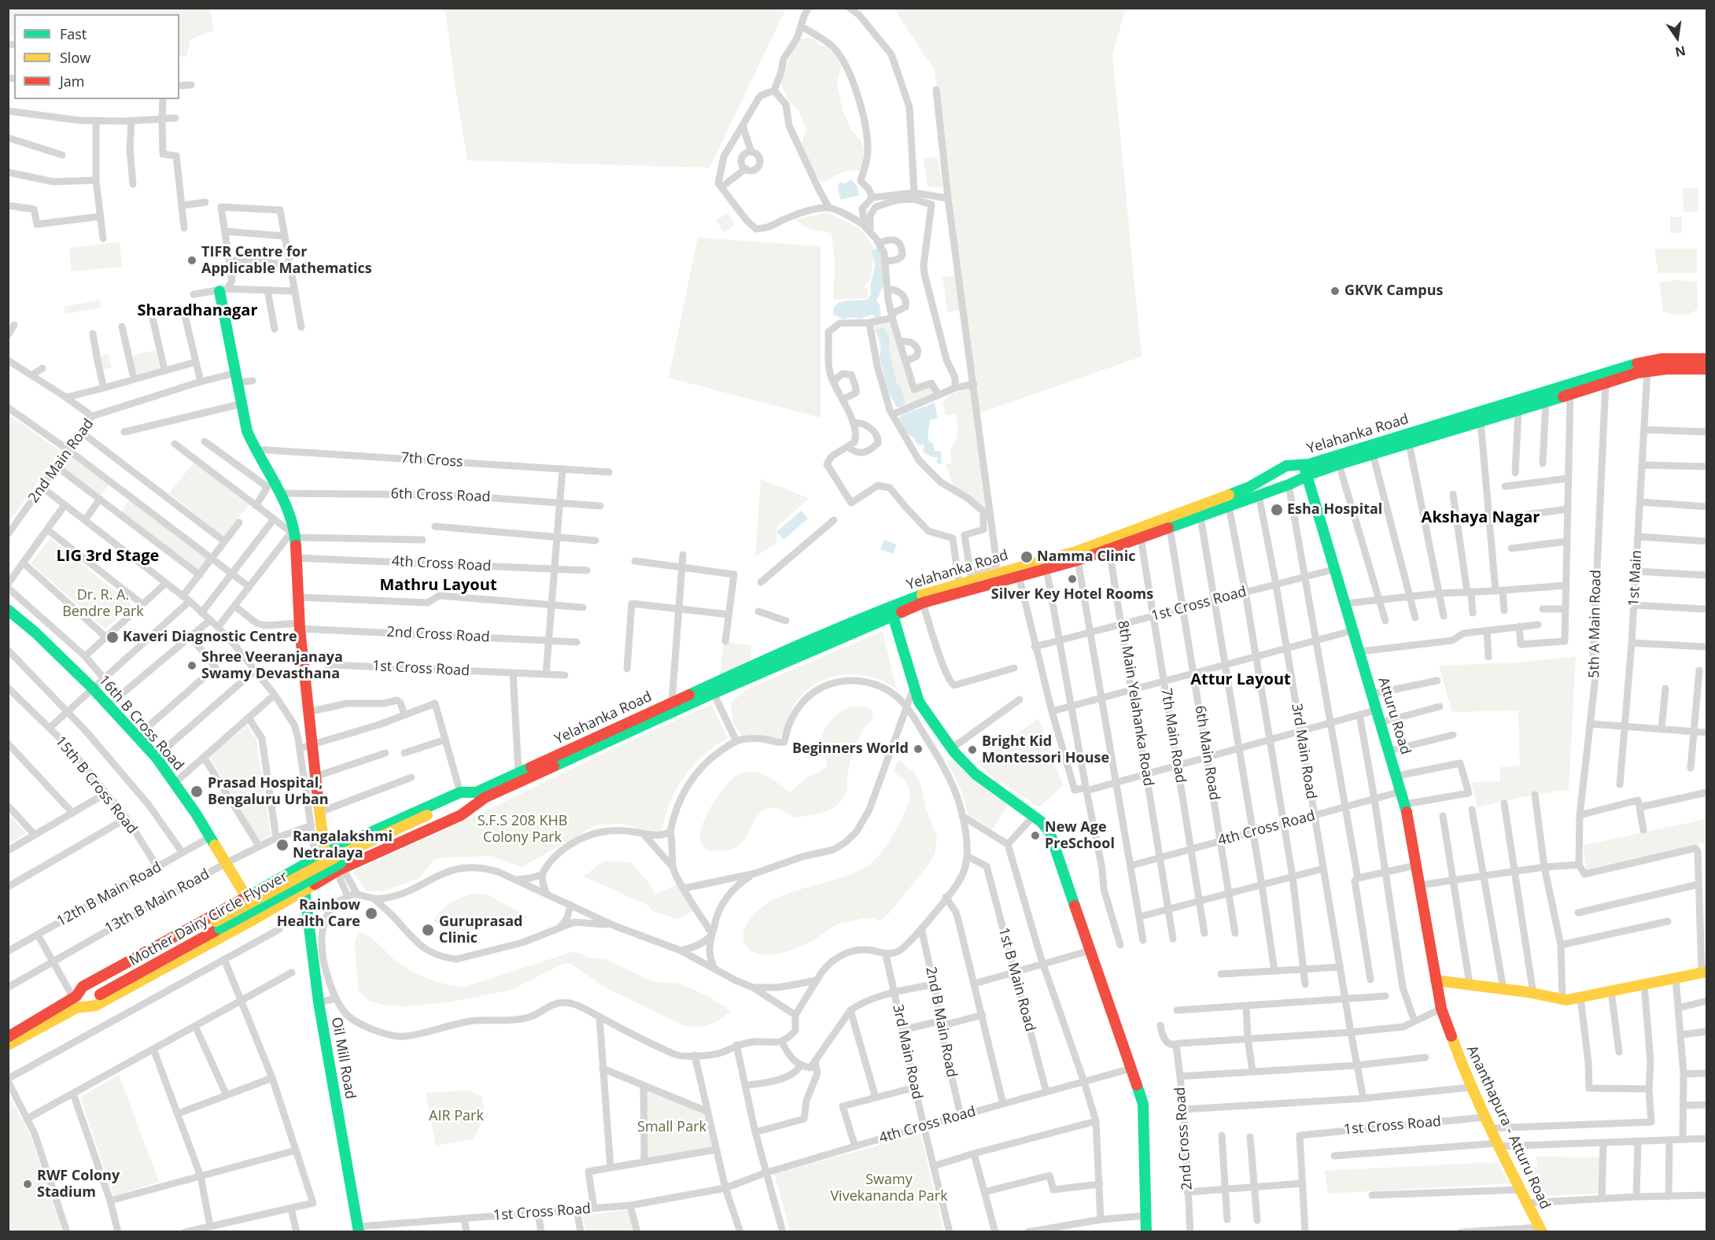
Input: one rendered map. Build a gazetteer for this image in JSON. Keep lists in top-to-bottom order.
{
  "streets": {
    "main road": [
      "Yelahanka Road",
      "Atturu Road",
      "16th B Cross Road",
      "Mother Dairy Circle Flyover",
      "Oil Mill Road",
      "Ananthapura - Atturu Road"
    ],
    "street": [
      "7th Cross",
      "2nd Main Road",
      "6th Cross Road",
      "4th Cross Road",
      "1st Main",
      "1st Cross Road",
      "5th A Main Road",
      "2nd Cross Road",
      "8th Main Yelahanka Road",
      "7th Main Road",
      "3rd Main Road",
      "6th Main Road",
      "15th B Cross Road",
      "12th B Main Road",
      "13th B Main Road",
      "1st B Main Road",
      "2nd B Main Road"
    ]
  },
  "crossings": [
    ["Yelahanka Road", "1st Main"],
    ["Yelahanka Road", "5th A Main Road"],
    ["Yelahanka Road", "8th Main Yelahanka Road"],
    ["Yelahanka Road", "Atturu Road"],
    ["Yelahanka Road", "16th B Cross Road"],
    ["Yelahanka Road", "7th Main Road"],
    ["Yelahanka Road", "3rd Main Road"],
    ["Yelahanka Road", "6th Main Road"],
    ["Yelahanka Road", "Mother Dairy Circle Flyover"],
    ["4th Cross Road", "1st Cross Road"],
    ["4th Cross Road", "8th Main Yelahanka Road"],
    ["4th Cross Road", "Atturu Road"],
    ["4th Cross Road", "7th Main Road"],
    ["4th Cross Road", "3rd Main Road"],
    ["4th Cross Road", "6th Main Road"],
    ["4th Cross Road", "1st B Main Road"],
    ["4th Cross Road", "2nd B Main Road"],
    ["1st Cross Road", "8th Main Yelahanka Road"],
    ["1st Cross Road", "Atturu Road"],
    ["1st Cross Road", "7th Main Road"],
    ["1st Cross Road", "3rd Main Road"],
    ["1st Cross Road", "6th Main Road"],
    ["1st Cross Road", "Oil Mill Road"],
    ["1st Cross Road", "Ananthapura - Atturu Road"],
    ["Atturu Road", "Ananthapura - Atturu Road"],
    ["16th B Cross Road", "12th B Main Road"],
    ["16th B Cross Road", "13th B Main Road"],
    ["15th B Cross Road", "12th B Main Road"]
  ],
  "districts": [
    "Sharadhanagar",
    "Akshaya Nagar",
    "LIG 3rd Stage",
    "Mathru Layout",
    "Attur Layout"
  ],
  "parks": [
    "Dr. R. A. Bendre Park",
    "S.F.S 208 KHB Colony Park",
    "AIR Park",
    "Small Park",
    "Swamy Vivekananda Park"
  ],
  "places": [
    "TIFR Centre for Applicable Mathematics",
    "GKVK Campus",
    "Esha Hospital",
    "Namma Clinic",
    "Silver Key Hotel Rooms",
    "Kaveri Diagnostic Centre",
    "Shree Veeranjanaya Swamy Devasthana",
    "Beginners World",
    "Bright Kid Montessori House",
    "Prasad Hospital, Bengaluru Urban",
    "New Age PreSchool",
    "Rangalakshmi Netralaya",
    "Rainbow Health Care",
    "Guruprasad Clinic",
    "RWF Colony Stadium"
  ],
  "legend": ["Fast", "Slow", "Jam"],
  "north": "bottom"
}
